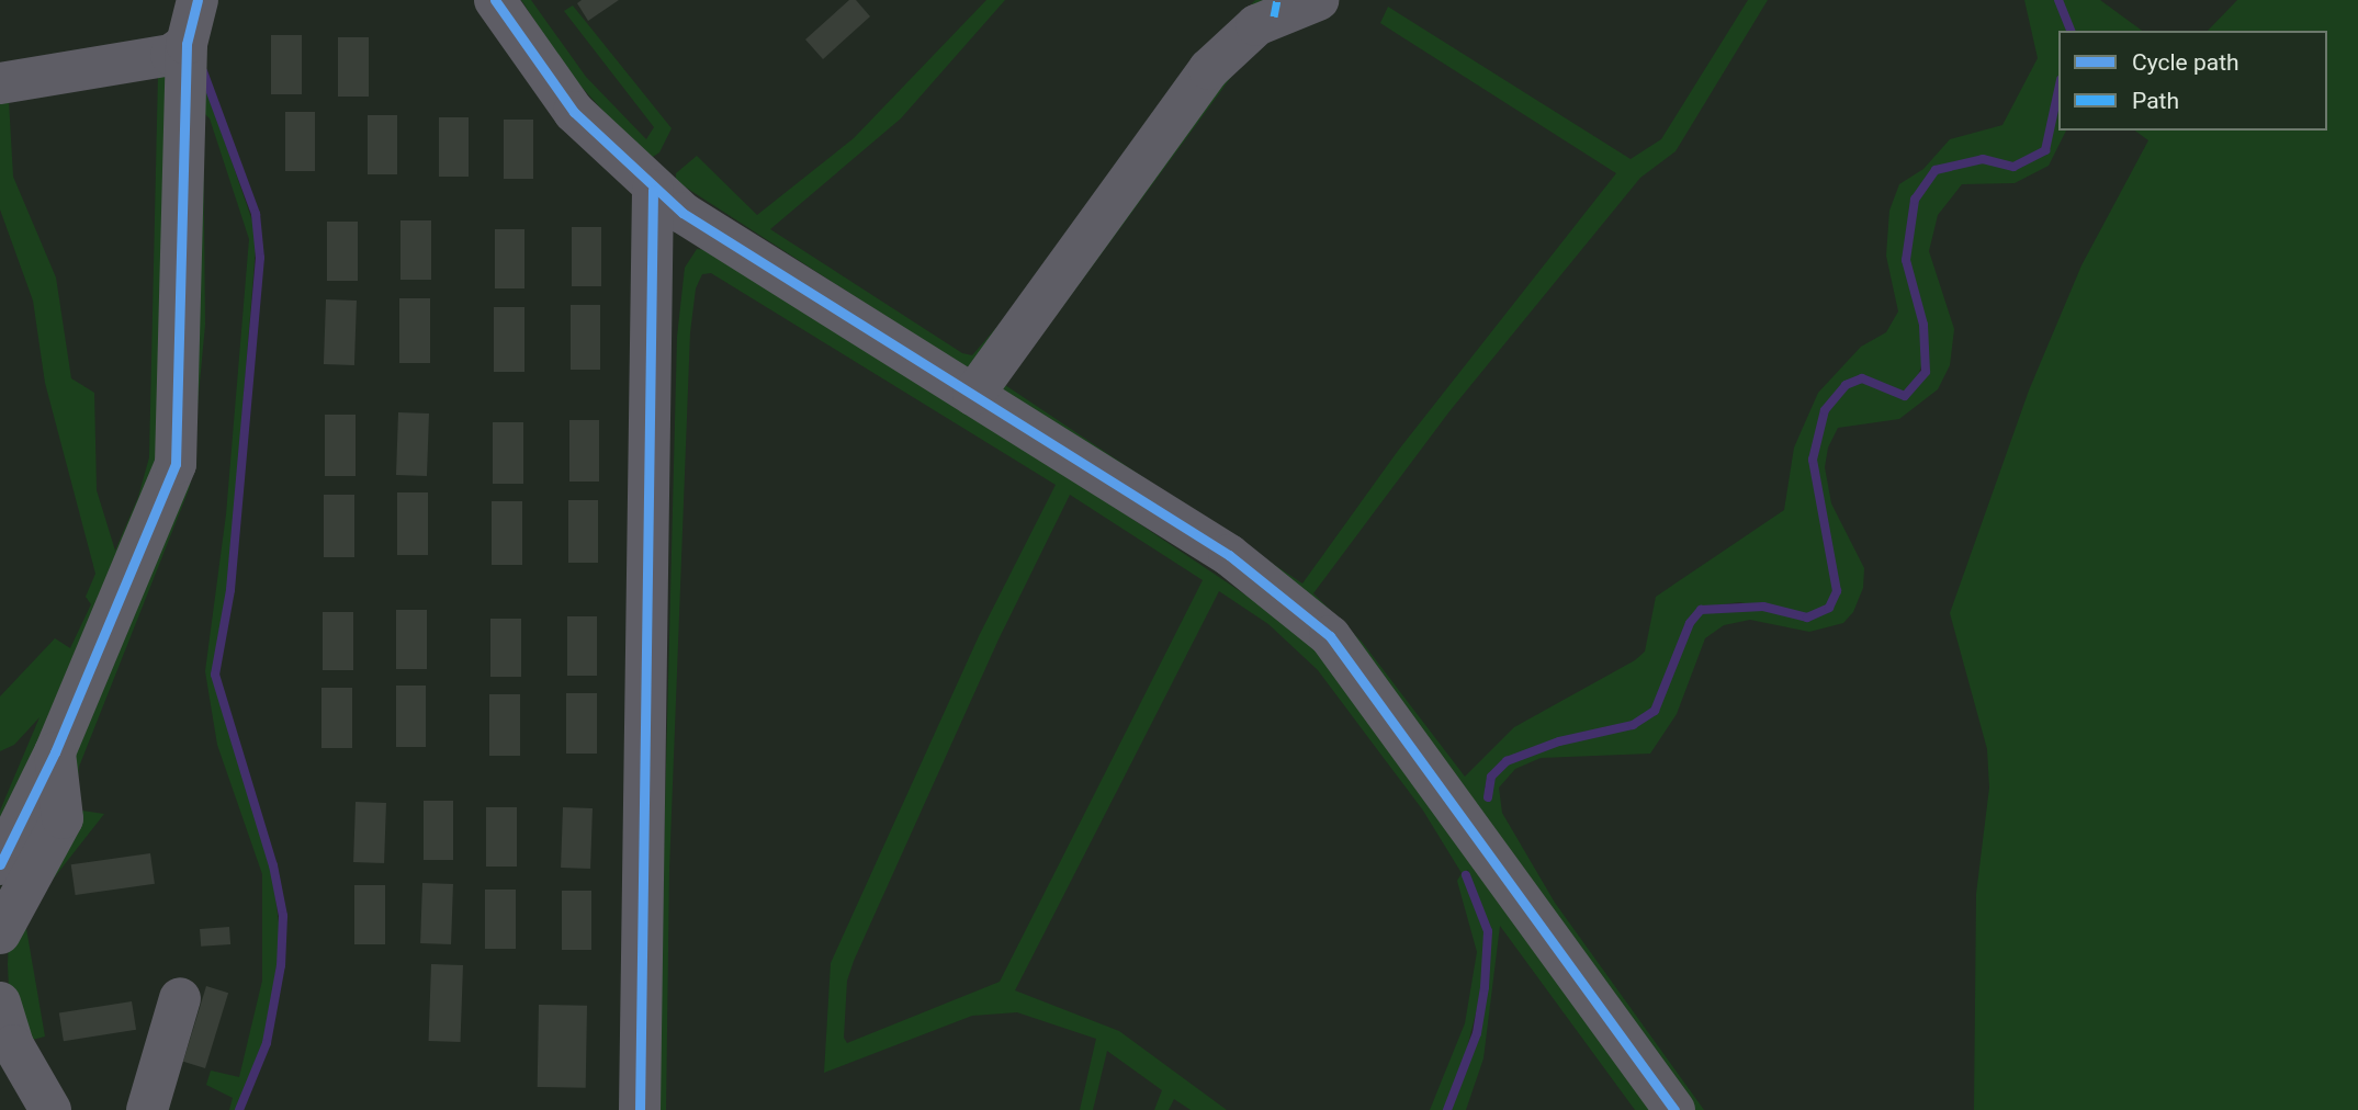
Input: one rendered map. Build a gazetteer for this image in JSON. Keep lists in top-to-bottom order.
{
  "legend": ["Cycle path", "Path"]
}
